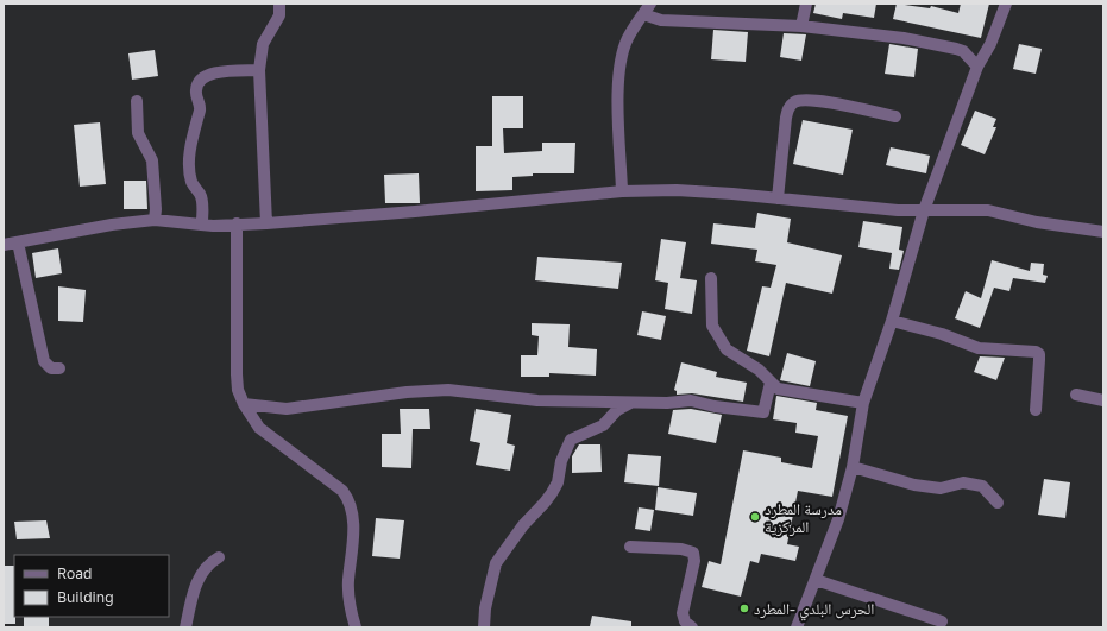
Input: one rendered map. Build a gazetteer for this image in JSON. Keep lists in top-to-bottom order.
{
  "places": ["مدرسة المطرد المركزية", "الحرس البلدي -المطرد"],
  "legend": ["Road", "Building"]
}
